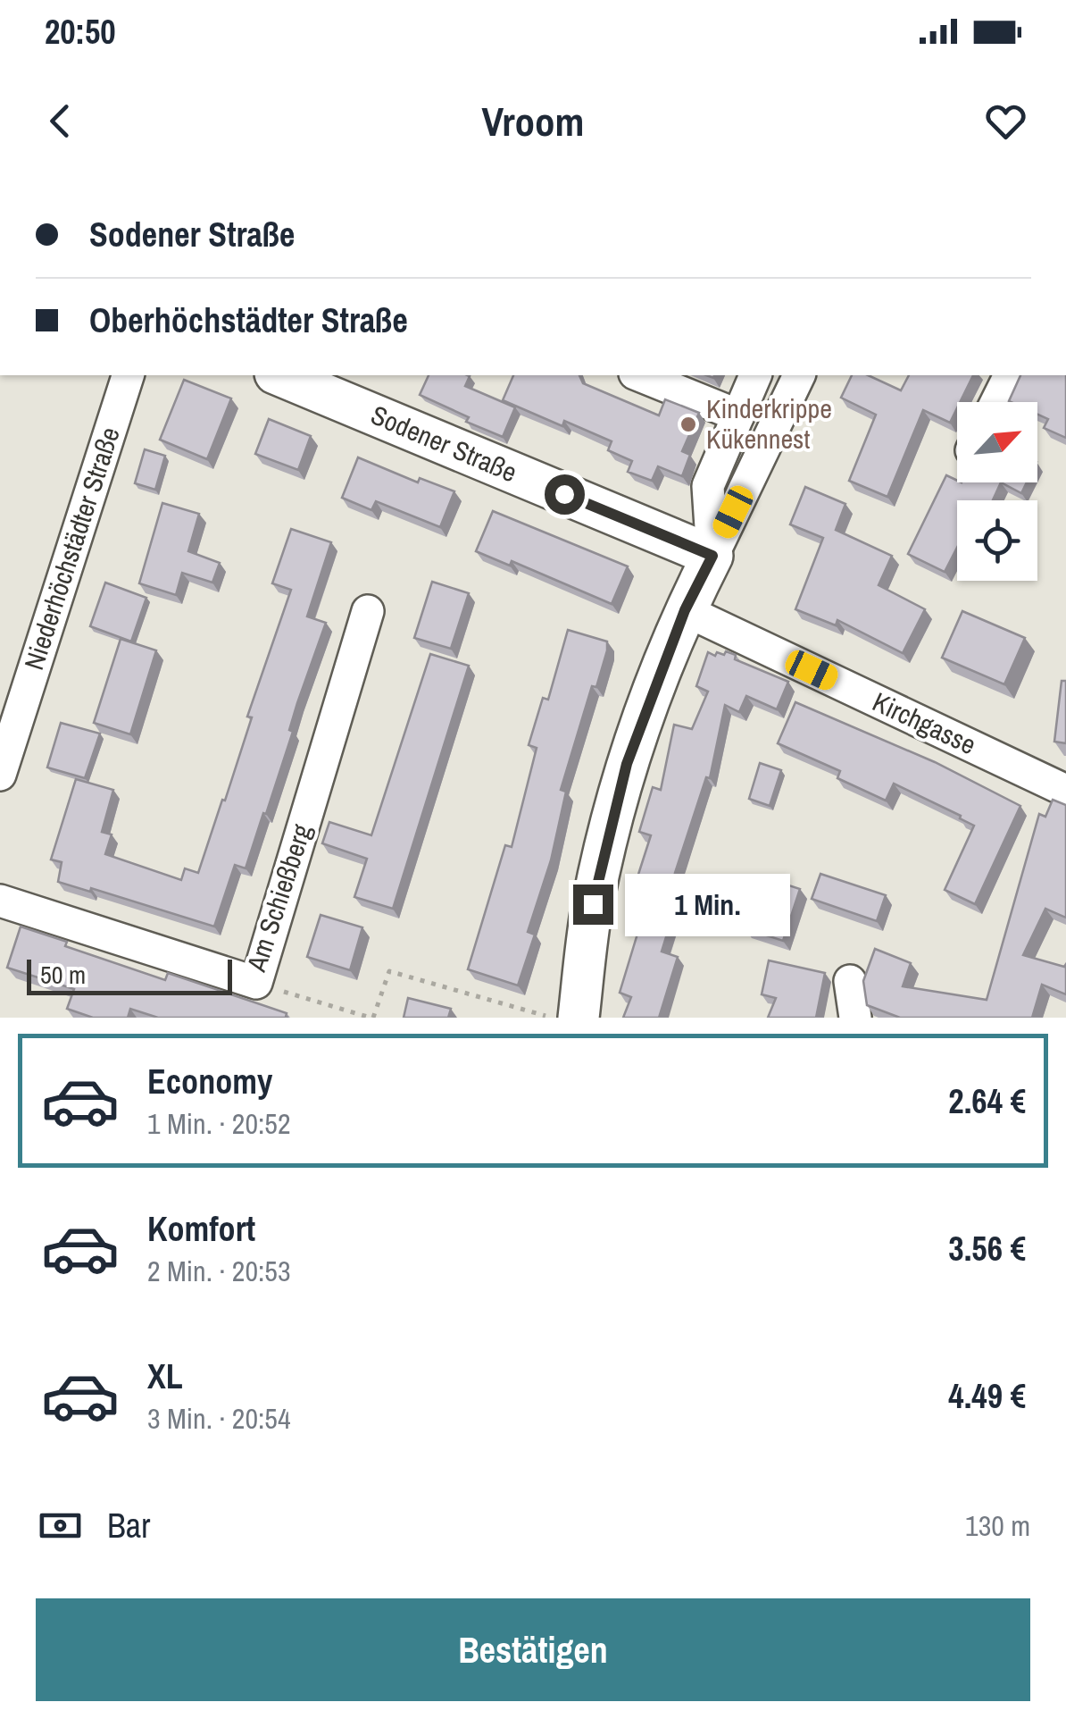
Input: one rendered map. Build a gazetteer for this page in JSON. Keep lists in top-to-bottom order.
{
  "streets": {
    "main road": ["Sodener Straße"],
    "street": ["Niederhöchstädter Straße", "Kirchgasse", "Am Schießberg"]
  },
  "places": ["Kinderkrippe Kükennest"],
  "scale_bar": "50 m",
  "north": "top right",
  "page": {
    "status": "20:50",
    "header": "Vroom",
    "banner": ["Sodener Straße", "Oberhöchstädter Straße"],
    "bubble": "1 Min.",
    "scale": "50 m",
    "list": [
      {
        "name": "Economy",
        "note": "1 Min. · 20:52",
        "value": "2.64 €"
      },
      {
        "name": "Komfort",
        "note": "2 Min. · 20:53",
        "value": "3.56 €"
      },
      {
        "name": "XL",
        "note": "3 Min. · 20:54",
        "value": "4.49 €"
      }
    ],
    "pay": ["Bar", "130 m"],
    "buttons": "Bestätigen"
  }
}
